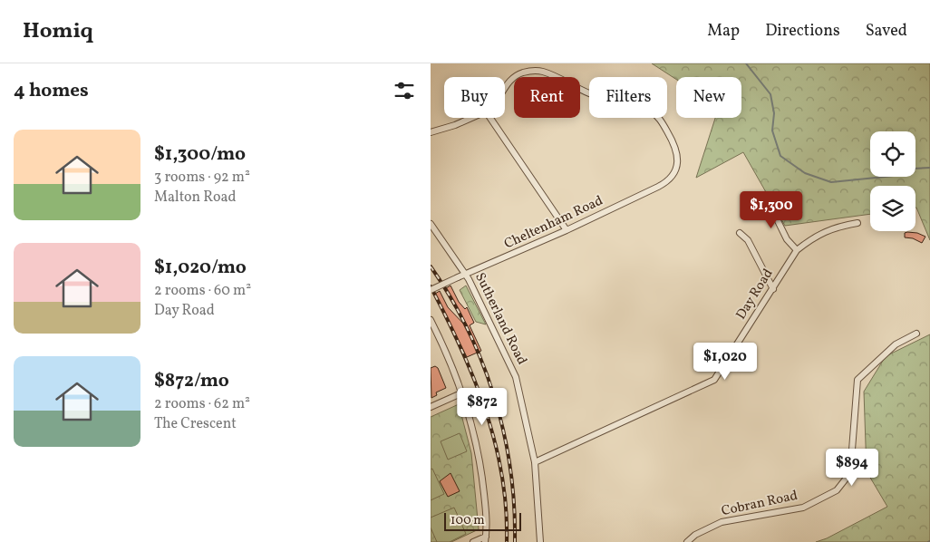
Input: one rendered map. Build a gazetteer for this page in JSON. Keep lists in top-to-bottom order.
{
  "streets": {
    "street": [
      "Cheltenham Road",
      "Day Road",
      "Sutherland Road",
      "Cobran Road"
    ]
  },
  "crossings": [
    ["Cheltenham Road", "Sutherland Road"],
    ["Day Road", "Sutherland Road"]
  ],
  "scale_bar": "100 m",
  "page": {
    "header": "Homiq",
    "nav": ["Map", "Directions", "Saved"],
    "heading": "4 homes",
    "chip": [
      "Buy",
      "Rent",
      "Filters",
      "New"
    ],
    "list": [
      {
        "name": "$1,300/mo",
        "note": "3 rooms · 92 m² · Malton Road"
      },
      {
        "name": "$1,020/mo",
        "note": "2 rooms · 60 m² · Day Road"
      },
      {
        "name": "$872/mo",
        "note": "2 rooms · 62 m² · The Crescent"
      }
    ],
    "price": [
      "$1,300",
      "$1,020",
      "$872",
      "$894"
    ],
    "scale": "100 m"
  }
}
